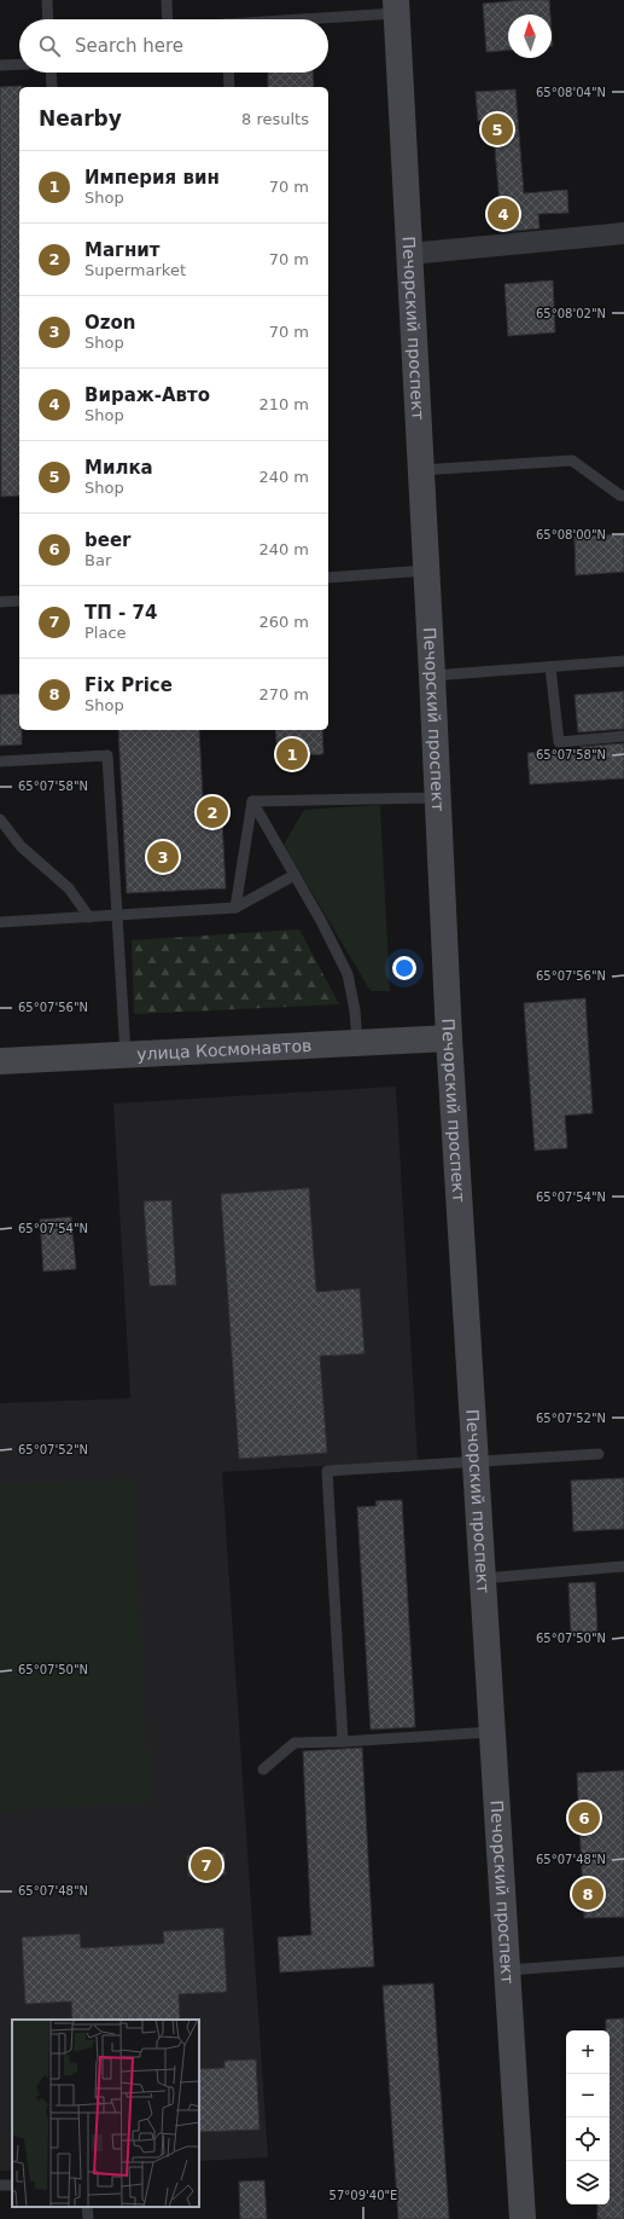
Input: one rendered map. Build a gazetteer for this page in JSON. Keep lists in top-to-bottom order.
{
  "streets": {
    "main road": ["Печорский проспект", "улица Космонавтов"]
  },
  "crossings": [
    ["Печорский проспект", "улица Космонавтов"]
  ],
  "north": "top",
  "page": {
    "search": "Search here",
    "heading": ["Nearby", "8 results"],
    "pins": [
      "5",
      "4",
      "1",
      "2",
      "3",
      "6",
      "7",
      "8"
    ],
    "list": [
      {
        "mark": "1",
        "name": "Империя вин",
        "note": "Shop",
        "value": "70 m"
      },
      {
        "mark": "2",
        "name": "Магнит",
        "note": "Supermarket",
        "value": "70 m"
      },
      {
        "mark": "3",
        "name": "Ozon",
        "note": "Shop",
        "value": "70 m"
      },
      {
        "mark": "4",
        "name": "Вираж-Авто",
        "note": "Shop",
        "value": "210 m"
      },
      {
        "mark": "5",
        "name": "Милка",
        "note": "Shop",
        "value": "240 m"
      },
      {
        "mark": "6",
        "name": "beer",
        "note": "Bar",
        "value": "240 m"
      },
      {
        "mark": "7",
        "name": "ТП - 74",
        "note": "Place",
        "value": "260 m"
      },
      {
        "mark": "8",
        "name": "Fix Price",
        "note": "Shop",
        "value": "270 m"
      }
    ],
    "map_buttons": ["+", "−"]
  },
  "coordinates": [
    "65°08'04\"N",
    "65°08'02\"N",
    "65°08'00\"N",
    "65°07'58\"N",
    "65°07'56\"N",
    "65°07'54\"N",
    "65°07'52\"N",
    "65°07'50\"N",
    "65°07'48\"N",
    "57°09'40\"E"
  ]
}
